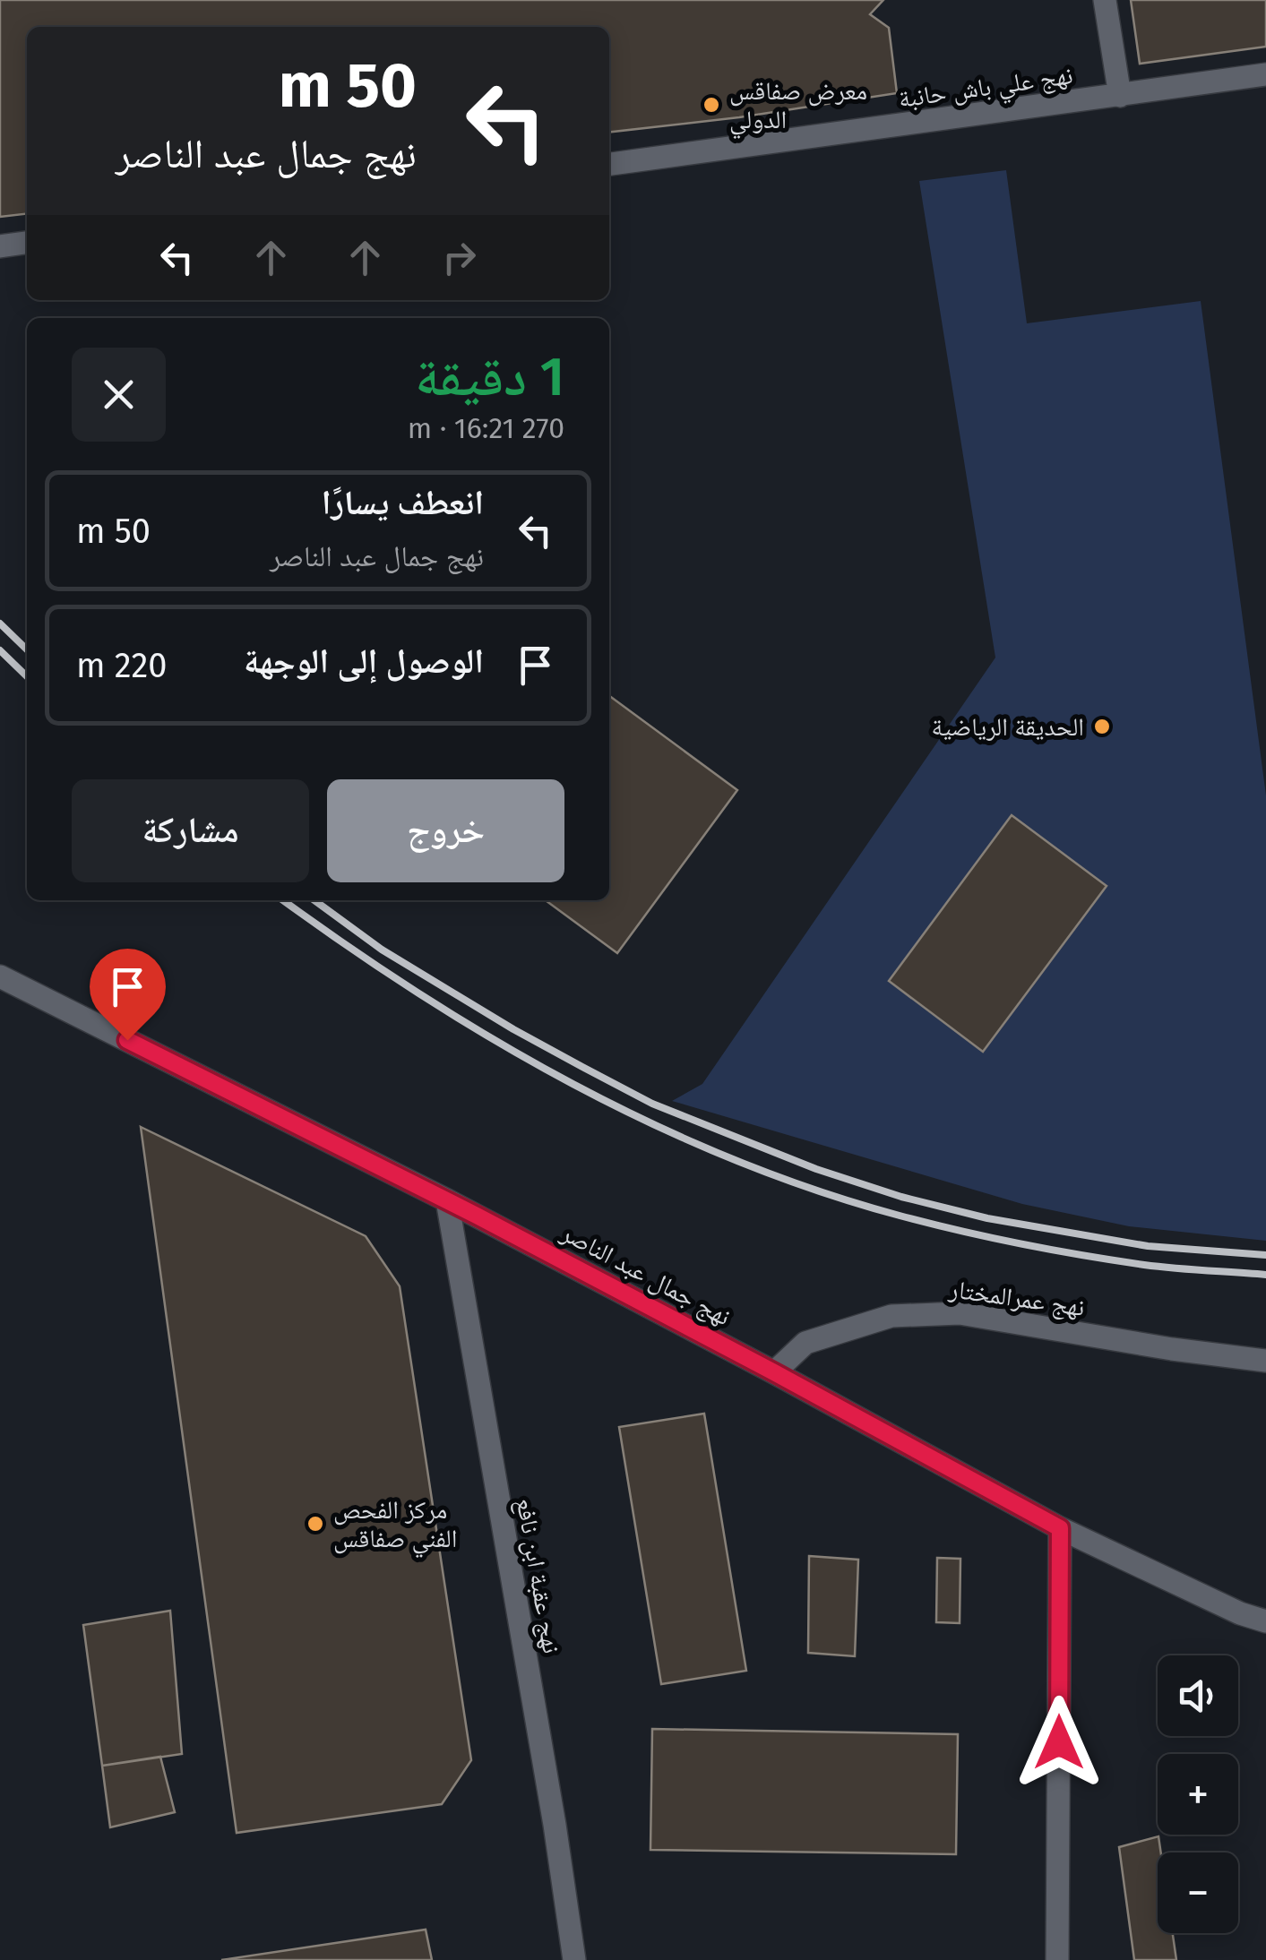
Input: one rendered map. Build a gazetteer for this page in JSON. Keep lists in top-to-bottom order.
{
  "streets": {
    "street": [
      "نهج علي باش حانبة",
      "نهج جمال عبد الناصر",
      "نهج عمرالمختار",
      "نهج عقبة ابن نافع"
    ]
  },
  "crossings": [
    ["نهج جمال عبد الناصر", "نهج عمرالمختار"],
    ["نهج جمال عبد الناصر", "نهج عقبة ابن نافع"]
  ],
  "places": ["معرض صفاقس الدولي", "الحديقة الرياضية", "مركز الفحص الفني صفاقس"],
  "page": {
    "turn": ["50 m", "نهج جمال عبد الناصر"],
    "heading": ["1 دقيقة", "270 m · 16:21"],
    "list": [
      {
        "name": "انعطف يسارًا",
        "note": "نهج جمال عبد الناصر",
        "value": "50 m"
      },
      {
        "name": "الوصول إلى الوجهة",
        "value": "220 m"
      }
    ],
    "buttons": ["خروج", "مشاركة"],
    "map_buttons": ["+", "−"]
  }
}
